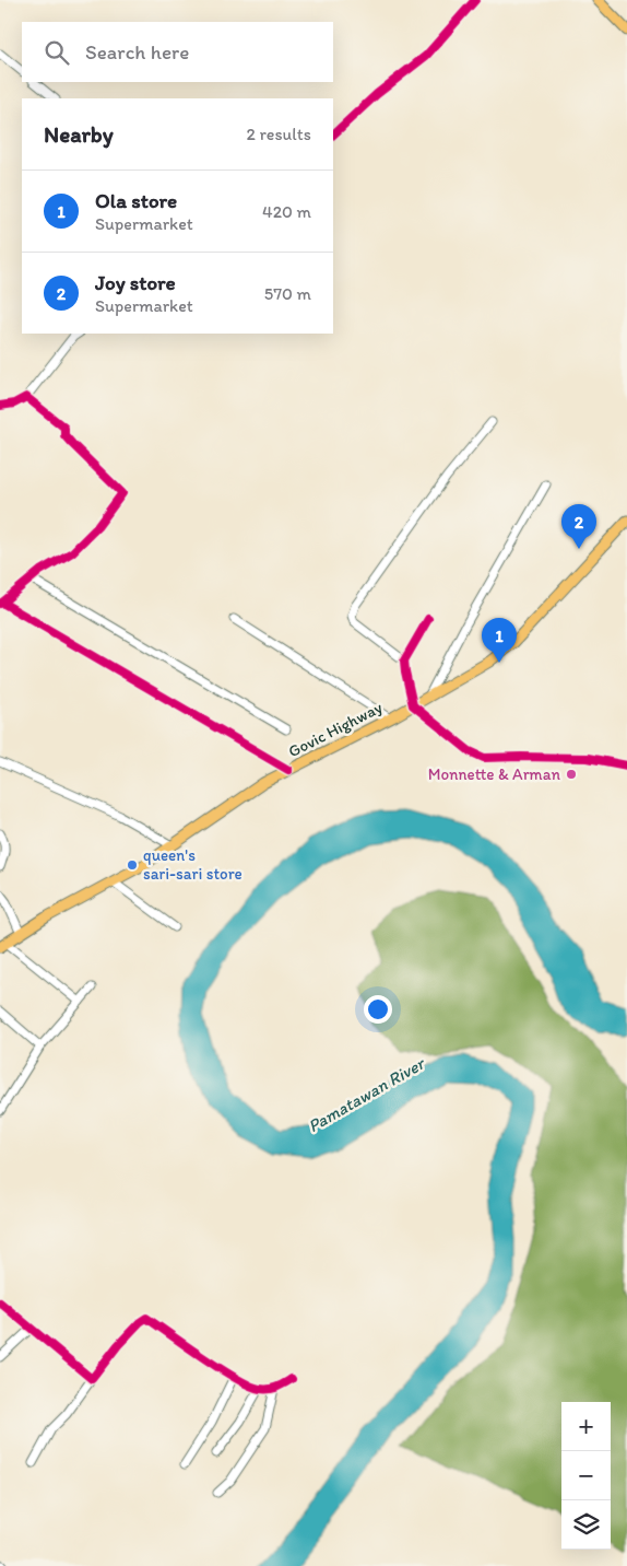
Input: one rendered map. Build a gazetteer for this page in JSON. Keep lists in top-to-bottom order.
{
  "streets": {
    "main road": ["Govic Highway"]
  },
  "water": ["Pamatawan River"],
  "places": ["Monnette & Arman", "queen's sari-sari store"],
  "page": {
    "search": "Search here",
    "heading": ["Nearby", "2 results"],
    "list": [
      {
        "mark": "1",
        "name": "Ola store",
        "note": "Supermarket",
        "value": "420 m"
      },
      {
        "mark": "2",
        "name": "Joy store",
        "note": "Supermarket",
        "value": "570 m"
      }
    ],
    "pins": ["2", "1"],
    "map_buttons": ["+", "−"]
  }
}
